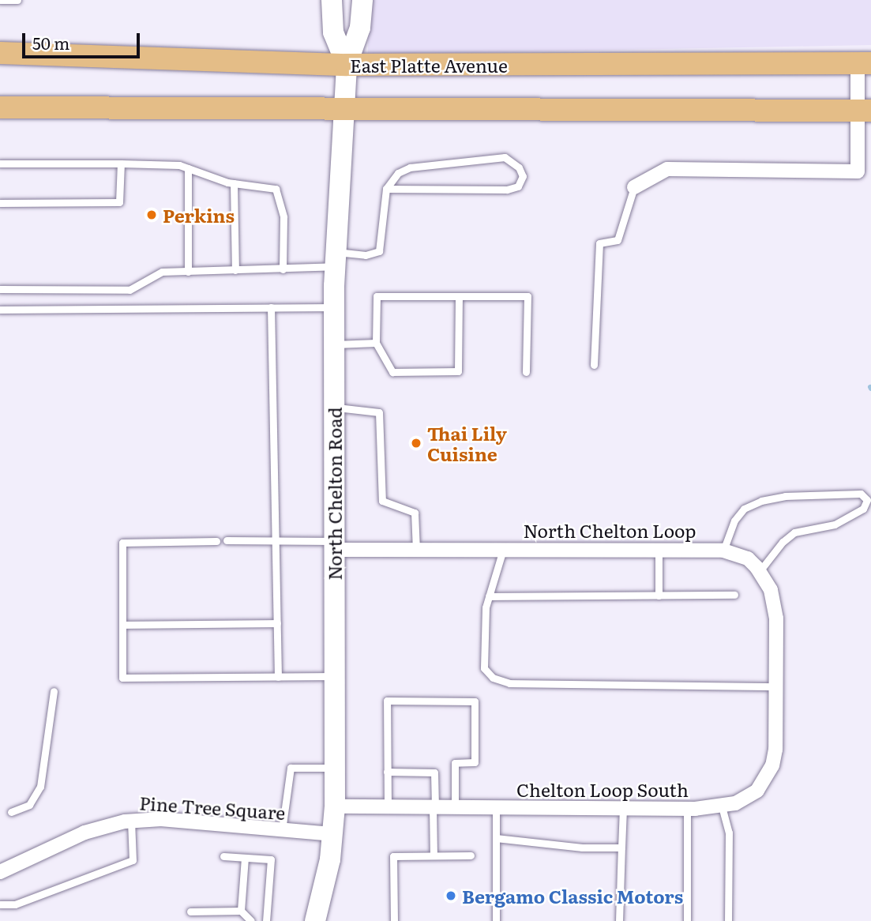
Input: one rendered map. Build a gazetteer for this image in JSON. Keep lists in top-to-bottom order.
{
  "streets": {
    "main road": ["East Platte Avenue", "North Chelton Road"],
    "street": ["North Chelton Loop", "Chelton Loop South", "Pine Tree Square"]
  },
  "crossings": [
    ["East Platte Avenue", "North Chelton Road"],
    ["North Chelton Road", "North Chelton Loop"],
    ["North Chelton Road", "Chelton Loop South"],
    ["North Chelton Road", "Pine Tree Square"],
    ["North Chelton Loop", "Chelton Loop South"]
  ],
  "places": ["Perkins", "Thai Lily Cuisine", "Bergamo Classic Motors"],
  "scale_bar": "50 m"
}
